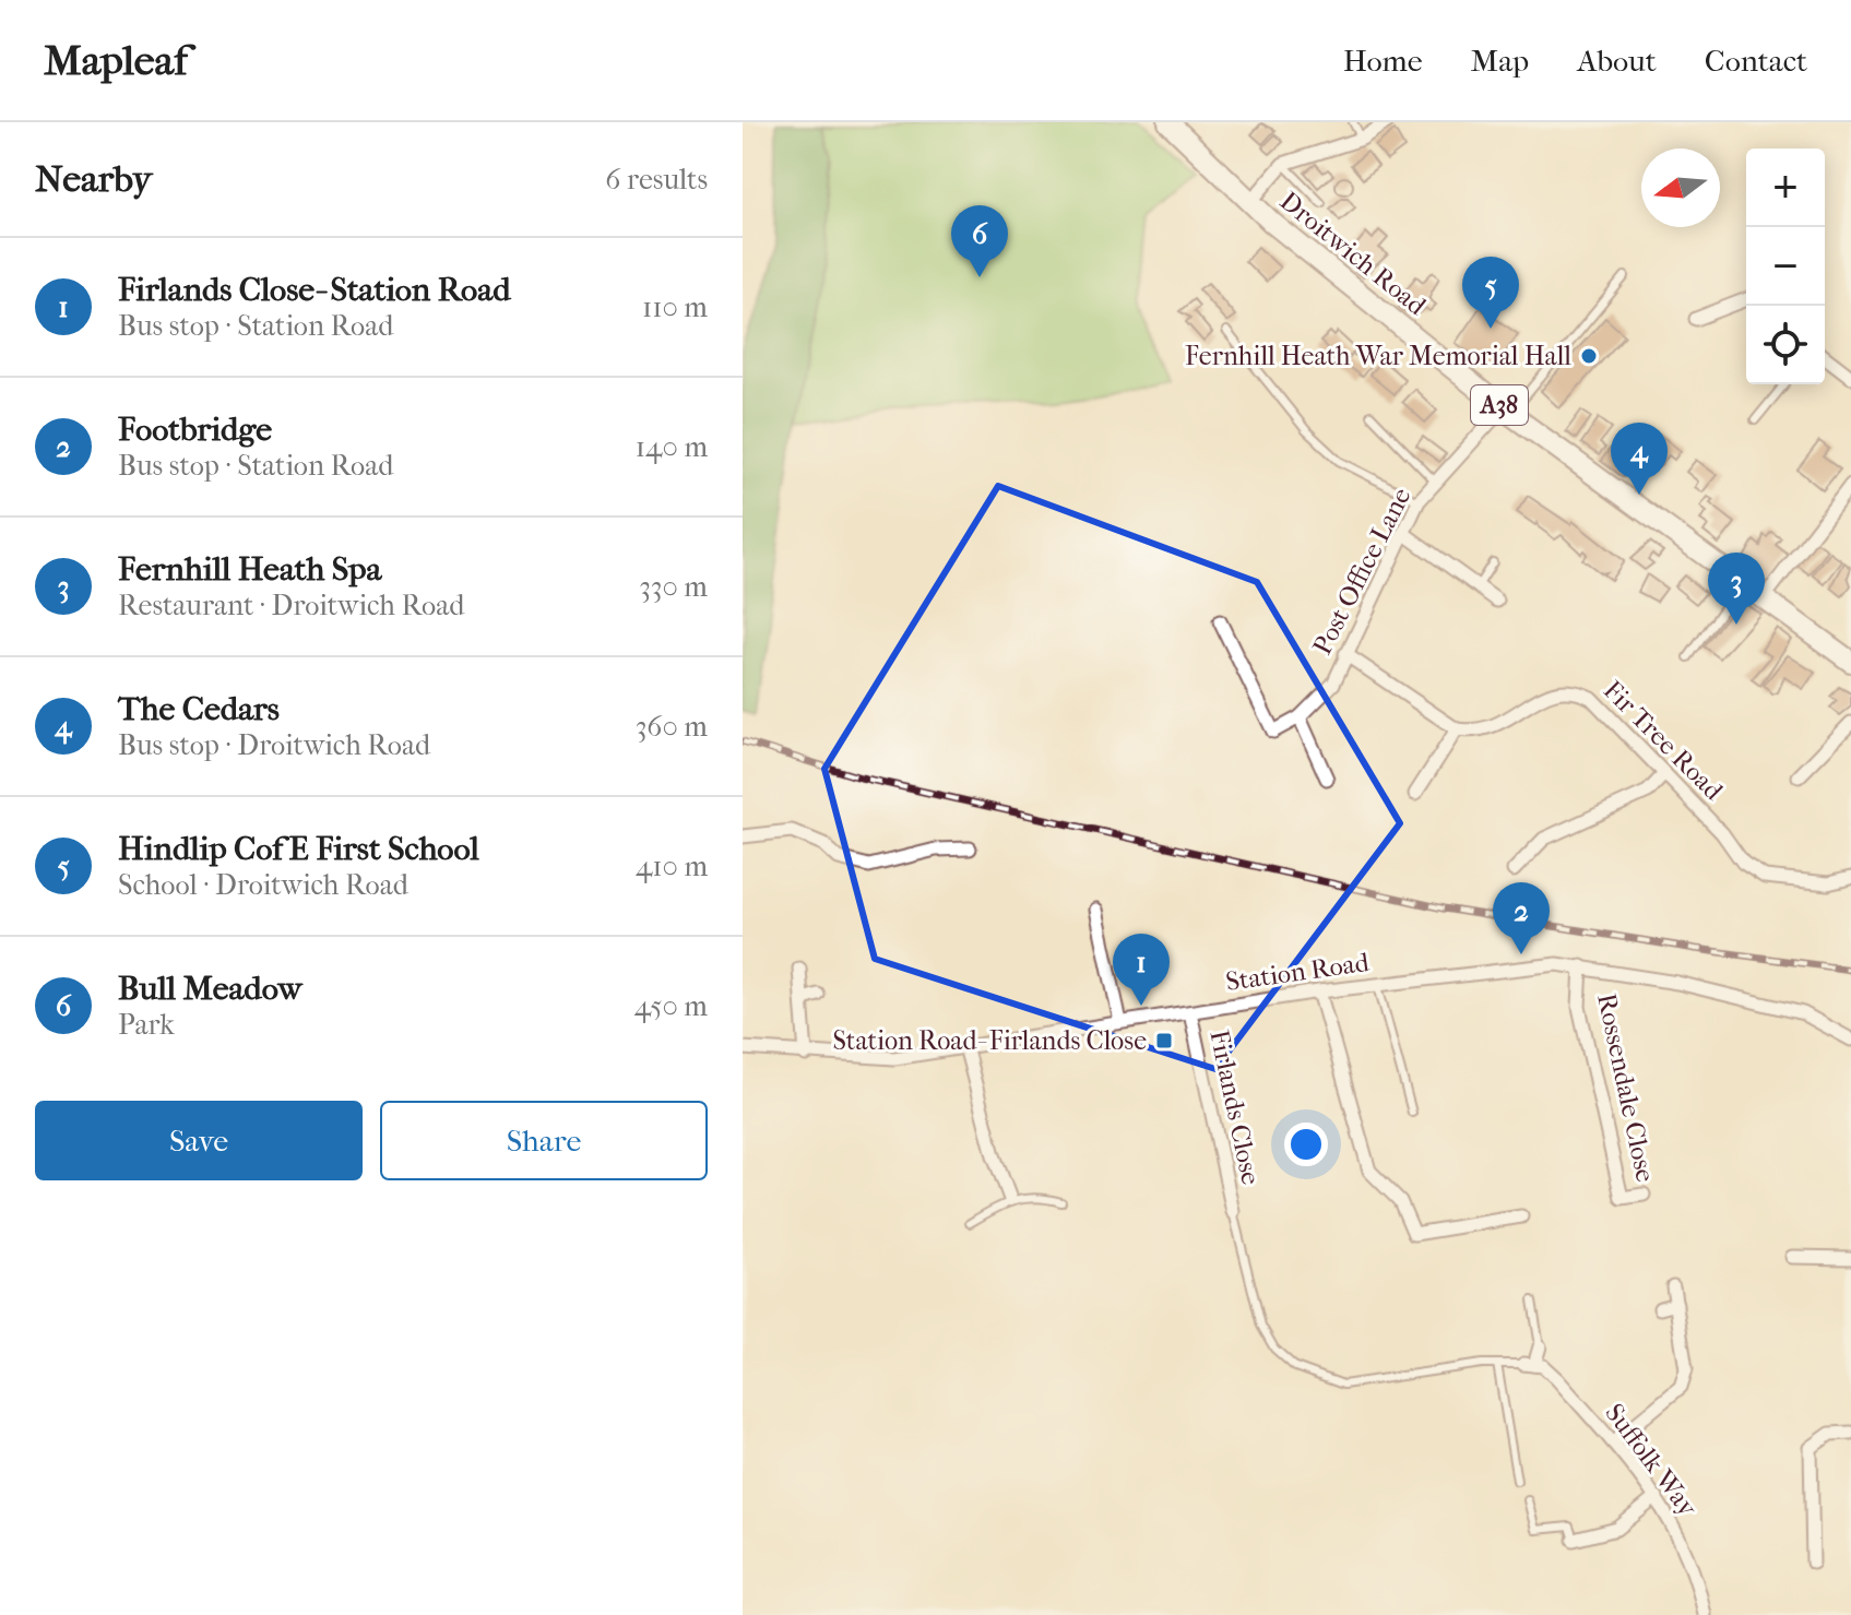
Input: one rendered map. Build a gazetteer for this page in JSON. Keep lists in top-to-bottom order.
{
  "streets": {
    "main road": ["Droitwich Road", "A38"],
    "street": [
      "Post Office Lane",
      "Fir Tree Road",
      "Station Road",
      "Rossendale Close",
      "Firlands Close",
      "Suffolk Way"
    ]
  },
  "crossings": [
    ["Droitwich Road", "Post Office Lane"],
    ["Station Road", "Rossendale Close"],
    ["Station Road", "Firlands Close"]
  ],
  "places": {
    "other": ["Fernhill Heath War Memorial Hall"],
    "transit": ["Station Road- Firlands Close"]
  },
  "north": "left",
  "page": {
    "header": "Mapleaf",
    "nav": [
      "Home",
      "Map",
      "About",
      "Contact"
    ],
    "heading": ["Nearby", "6 results"],
    "map_buttons": ["+", "−"],
    "pins": [
      "6",
      "5",
      "4",
      "3",
      "2",
      "1"
    ],
    "list": [
      {
        "mark": "1",
        "name": "Firlands Close- Station Road",
        "note": "Bus stop · Station Road",
        "value": "110 m"
      },
      {
        "mark": "2",
        "name": "Footbridge",
        "note": "Bus stop · Station Road",
        "value": "140 m"
      },
      {
        "mark": "3",
        "name": "Fernhill Heath Spa",
        "note": "Restaurant · Droitwich Road",
        "value": "330 m"
      },
      {
        "mark": "4",
        "name": "The Cedars",
        "note": "Bus stop · Droitwich Road",
        "value": "360 m"
      },
      {
        "mark": "5",
        "name": "Hindlip CofE First School",
        "note": "School · Droitwich Road",
        "value": "410 m"
      },
      {
        "mark": "6",
        "name": "Bull Meadow",
        "note": "Park",
        "value": "450 m"
      }
    ],
    "buttons": ["Save", "Share"]
  }
}
